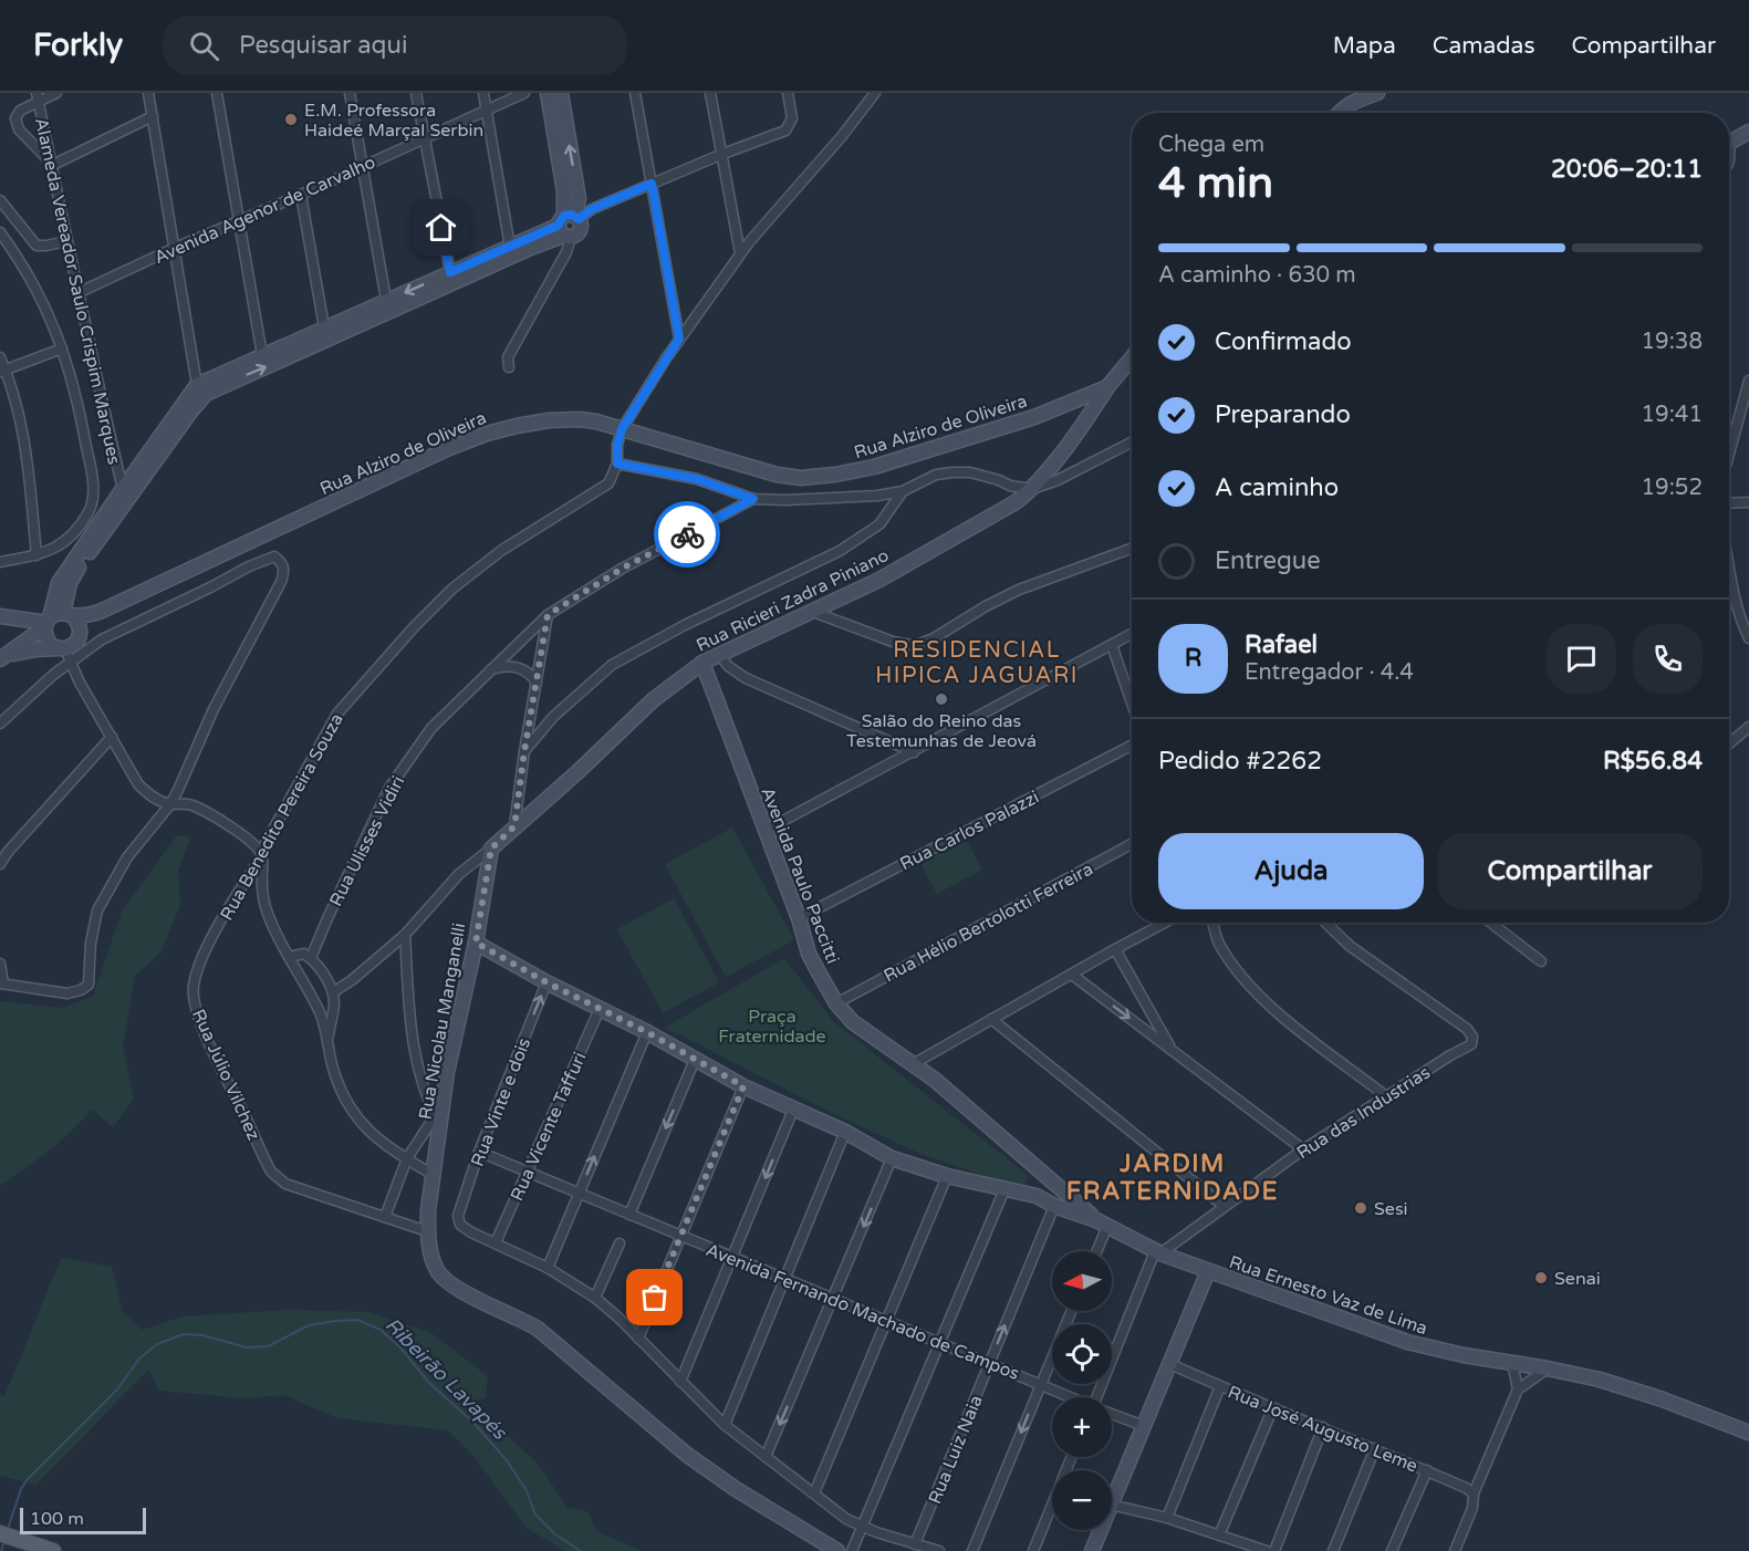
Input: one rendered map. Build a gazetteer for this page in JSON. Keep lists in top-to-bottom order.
{
  "streets": {
    "street": [
      "Avenida Agenor de Carvalho",
      "Alameda Vereador Saulo Crispim Marques",
      "Rua Alziro de Oliveira",
      "Rua Ricieri Zadra Piniano",
      "Rua Benedito Pereira Souza",
      "Rua Carlos Palazzi",
      "Rua Ulisses Vidiri",
      "Avenida Paulo Paccitti",
      "Rua Hélio Bertolotti Ferreira",
      "Rua Nicolau Manganelli",
      "Rua Júlio Vilchez",
      "Rua Vinte e dois",
      "Rua das Industrias",
      "Rua Vicente Taffuri",
      "Rua Ernesto Vaz de Lima",
      "Avenida Fernando Machado de Campos",
      "Rua José Augusto Leme",
      "Rua Luiz Naia"
    ]
  },
  "crossings": [
    ["Avenida Agenor de Carvalho", "Alameda Vereador Saulo Crispim Marques"],
    ["Rua Alziro de Oliveira", "Rua Ricieri Zadra Piniano"],
    ["Rua Alziro de Oliveira", "Rua Benedito Pereira Souza"],
    ["Rua Ricieri Zadra Piniano", "Avenida Paulo Paccitti"],
    ["Rua Ricieri Zadra Piniano", "Rua Nicolau Manganelli"],
    ["Rua Benedito Pereira Souza", "Rua Júlio Vilchez"],
    ["Rua Carlos Palazzi", "Avenida Paulo Paccitti"],
    ["Avenida Paulo Paccitti", "Rua Hélio Bertolotti Ferreira"],
    ["Avenida Paulo Paccitti", "Rua Ernesto Vaz de Lima"],
    ["Rua Vinte e dois", "Rua Vicente Taffuri"],
    ["Rua Vinte e dois", "Avenida Fernando Machado de Campos"],
    ["Rua das Industrias", "Rua Ernesto Vaz de Lima"],
    ["Rua Vicente Taffuri", "Avenida Fernando Machado de Campos"],
    ["Avenida Fernando Machado de Campos", "Rua Luiz Naia"]
  ],
  "one_way": ["Rua Vinte e dois"],
  "districts": ["RESIDENCIAL HIPICA JAGUARI", "JARDIM FRATERNIDADE"],
  "water": ["Ribeirão Lavapés"],
  "parks": ["Praça Fraternidade"],
  "places": [
    "E.M. Professora Haideé Marçal Serbin",
    "Salão do Reino das Testemunhas de Jeová",
    "Sesi",
    "Senai"
  ],
  "scale_bar": "100 m",
  "north": "left",
  "page": {
    "header": "Forkly",
    "search": "Pesquisar aqui",
    "nav": ["Mapa", "Camadas", "Compartilhar"],
    "heading": ["4 min", "Chega em", "20:06–20:11"],
    "panel": [
      "Rafael",
      "Entregador · 4.4",
      "Pedido #2262",
      "R$56.84"
    ],
    "bar": "A caminho · 630 m",
    "list": [
      ["Confirmado", "19:38"],
      ["Preparando", "19:41"],
      ["A caminho", "19:52"],
      "Entregue"
    ],
    "round": "R",
    "buttons": ["Ajuda", "Compartilhar"],
    "map_buttons": ["+", "−"],
    "scale": "100 m"
  }
}
